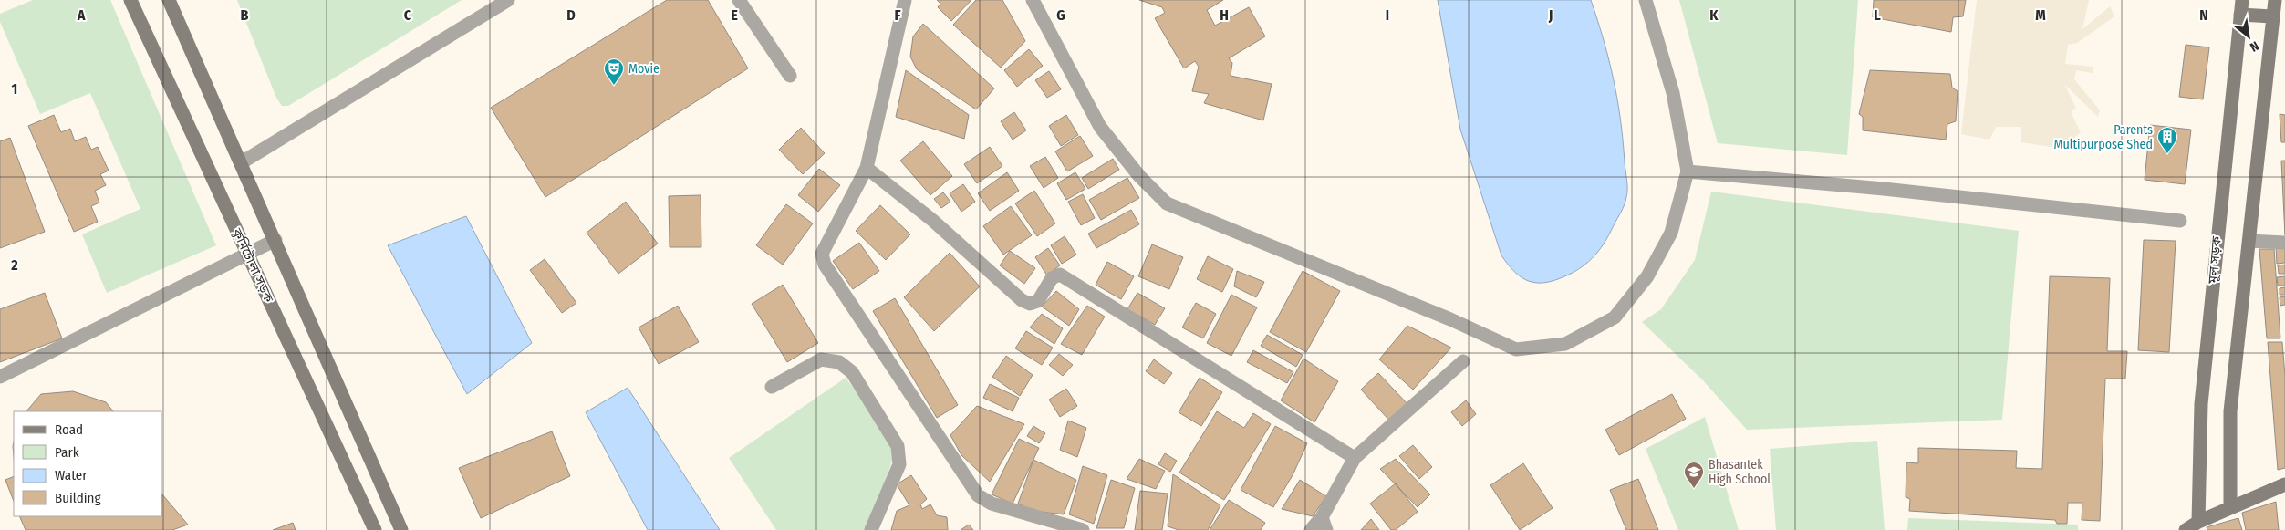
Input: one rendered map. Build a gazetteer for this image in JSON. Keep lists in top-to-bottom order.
{
  "streets": {
    "street": ["মূল সড়ক", "কুর্মিটোলা সড়ক"]
  },
  "places": {
    "theatre": ["Movie"],
    "building": ["Parents Multipurpose Shed"],
    "school or university": ["Bhasantek High School"]
  },
  "legend": [
    "Road",
    "Park",
    "Water",
    "Building"
  ],
  "north": "bottom right",
  "grid": {
    "columns": [
      "A",
      "B",
      "C",
      "D",
      "E",
      "F",
      "G",
      "H",
      "I",
      "J",
      "K",
      "L",
      "M",
      "N"
    ],
    "rows": ["1", "2"]
  }
}
